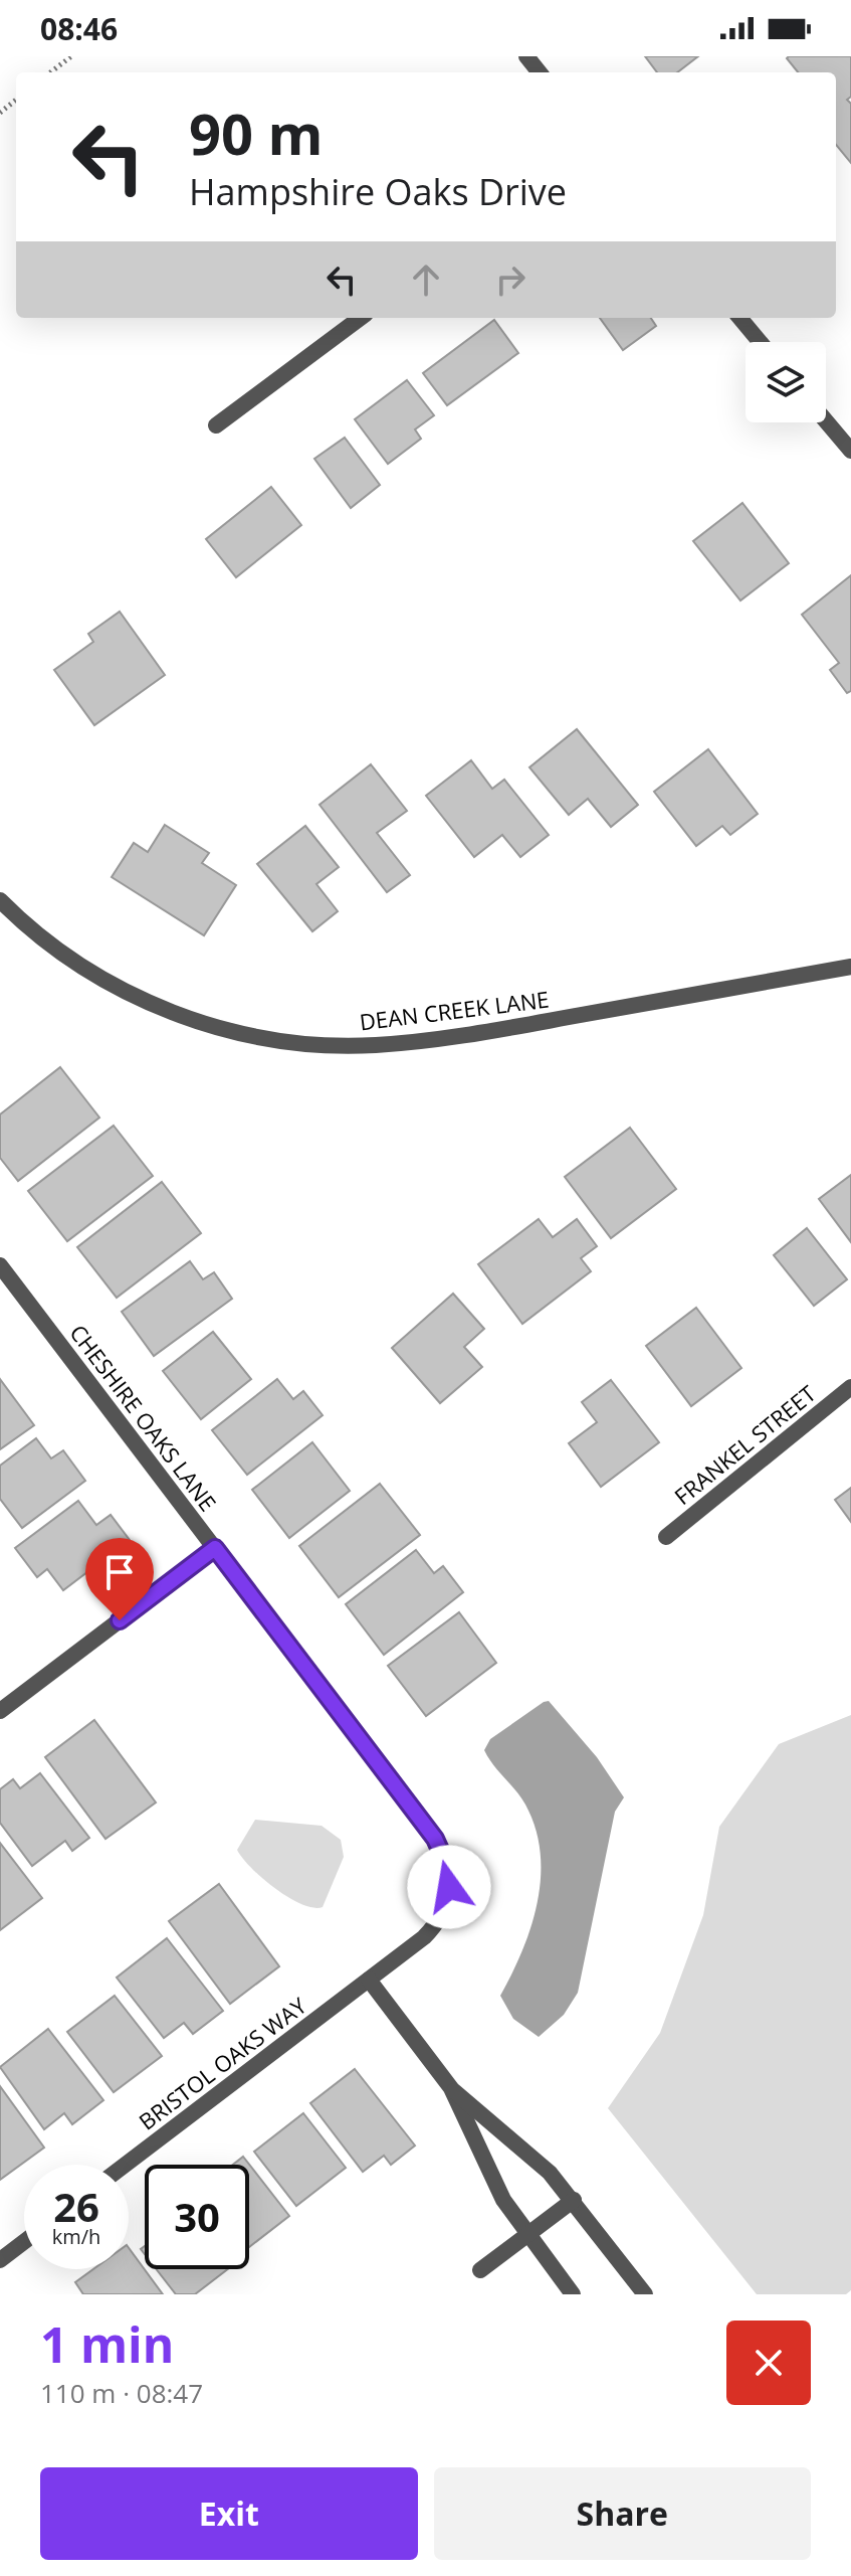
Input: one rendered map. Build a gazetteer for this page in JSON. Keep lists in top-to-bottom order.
{
  "streets": {
    "street": [
      "DEAN CREEK LANE",
      "CHESHIRE OAKS LANE",
      "FRANKEL STREET",
      "BRISTOL OAKS WAY"
    ]
  },
  "crossings": [
    ["CHESHIRE OAKS LANE", "BRISTOL OAKS WAY"]
  ],
  "page": {
    "status": "08:46",
    "turn": ["90 m", "Hampshire Oaks Drive"],
    "speed": "26 km/h",
    "limit": "30",
    "heading": ["1 min", "110 m · 08:47"],
    "buttons": ["Exit", "Share"]
  }
}
